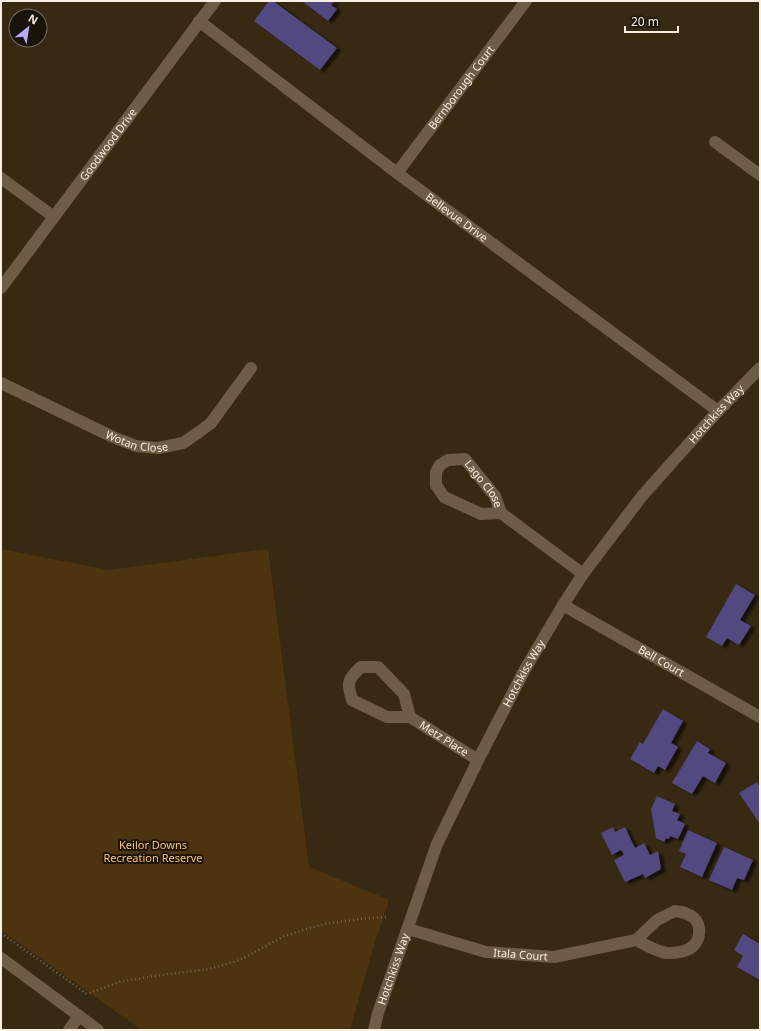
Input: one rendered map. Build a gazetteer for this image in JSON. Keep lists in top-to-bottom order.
{
  "streets": {
    "street": [
      "Bernborough Court",
      "Goodwood Drive",
      "Bellevue Drive",
      "Hotchkiss Way",
      "Wotan Close",
      "Lago Close",
      "Bell Court",
      "Metz Place",
      "Itala Court"
    ]
  },
  "crossings": [
    ["Bernborough Court", "Bellevue Drive"],
    ["Goodwood Drive", "Bellevue Drive"],
    ["Bellevue Drive", "Hotchkiss Way"],
    ["Hotchkiss Way", "Lago Close"],
    ["Hotchkiss Way", "Bell Court"],
    ["Hotchkiss Way", "Metz Place"],
    ["Hotchkiss Way", "Itala Court"]
  ],
  "parks": ["Keilor Downs Recreation Reserve"],
  "scale_bar": "20 m",
  "north": "top right"
}
